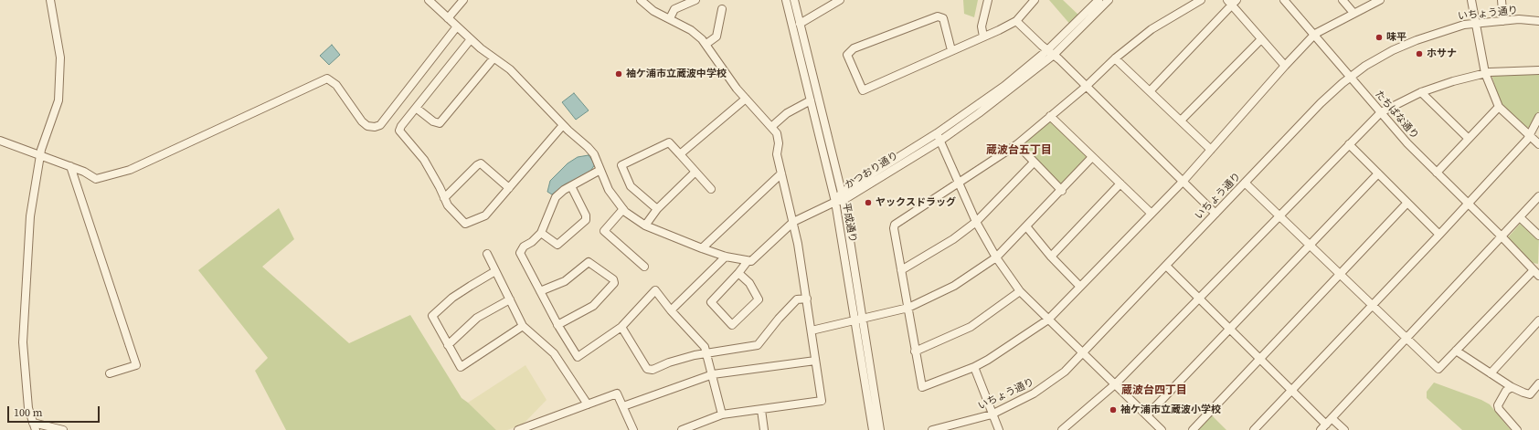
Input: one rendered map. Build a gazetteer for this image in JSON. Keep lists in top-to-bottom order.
{
  "streets": {
    "street": [
      "いちょう通り",
      "たちばな通り",
      "かつおり通り",
      "平成通り"
    ]
  },
  "crossings": [
    ["いちょう通り", "たちばな通り"],
    ["かつおり通り", "平成通り"]
  ],
  "districts": ["蔵波台五丁目", "蔵波台四丁目"],
  "places": [
    "味平",
    "ホサナ",
    "袖ケ浦市立蔵波中学校",
    "ヤックスドラッグ",
    "袖ケ浦市立蔵波小学校"
  ],
  "scale_bar": "100 m"
}
